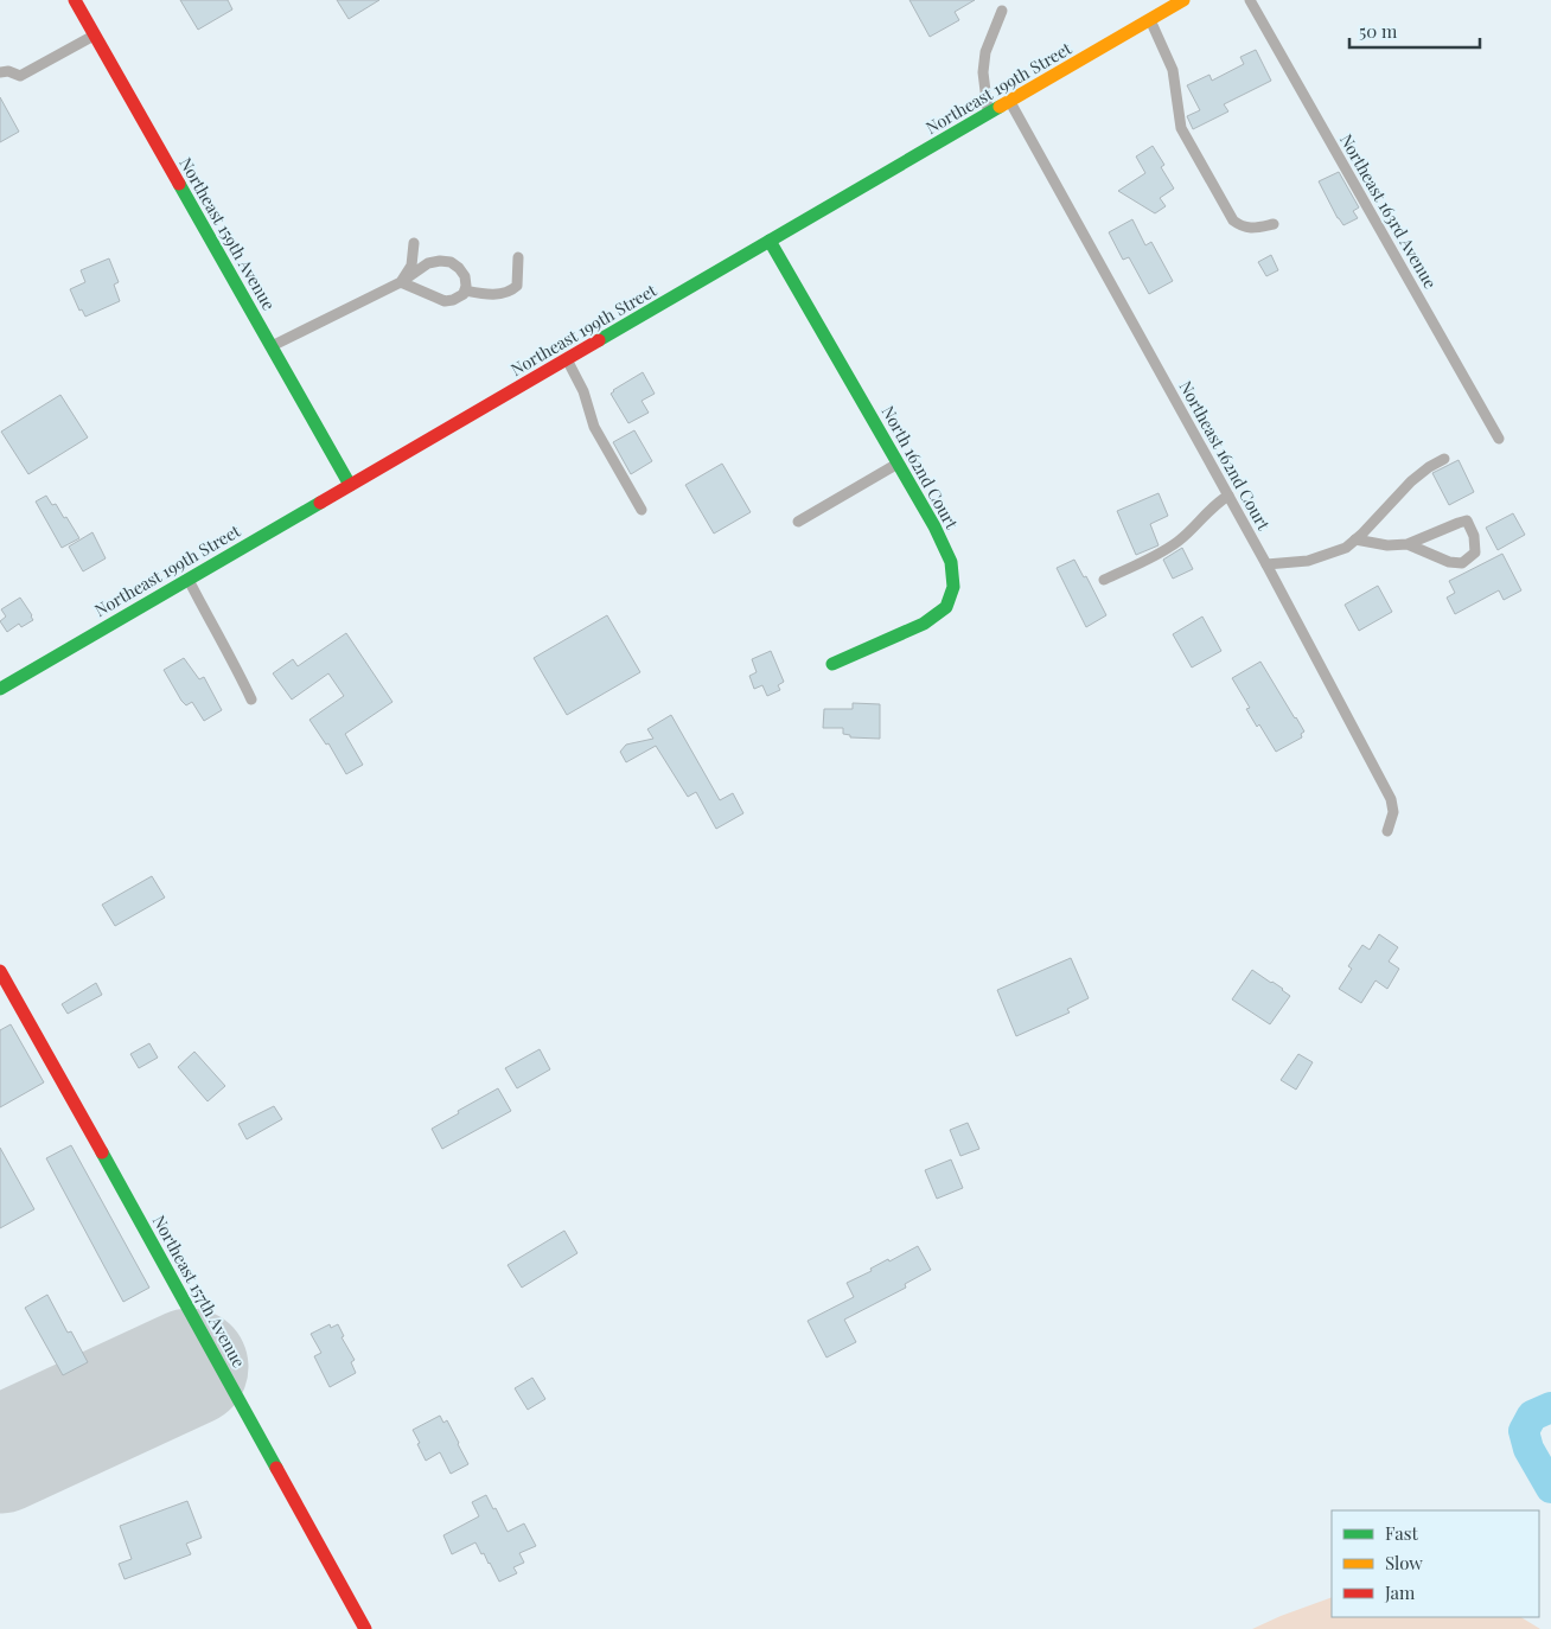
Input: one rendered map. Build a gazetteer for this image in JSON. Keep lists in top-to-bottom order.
{
  "streets": {
    "street": [
      "Northeast 199th Street",
      "Northeast 159th Avenue",
      "North 162nd Court",
      "Northeast 157th Avenue"
    ],
    "lane": ["Northeast 163rd Avenue", "Northeast 162nd Court"]
  },
  "crossings": [
    ["Northeast 199th Street", "Northeast 159th Avenue"],
    ["Northeast 199th Street", "Northeast 162nd Court"],
    ["Northeast 199th Street", "North 162nd Court"]
  ],
  "legend": ["Fast", "Slow", "Jam"],
  "scale_bar": "50 m"
}
